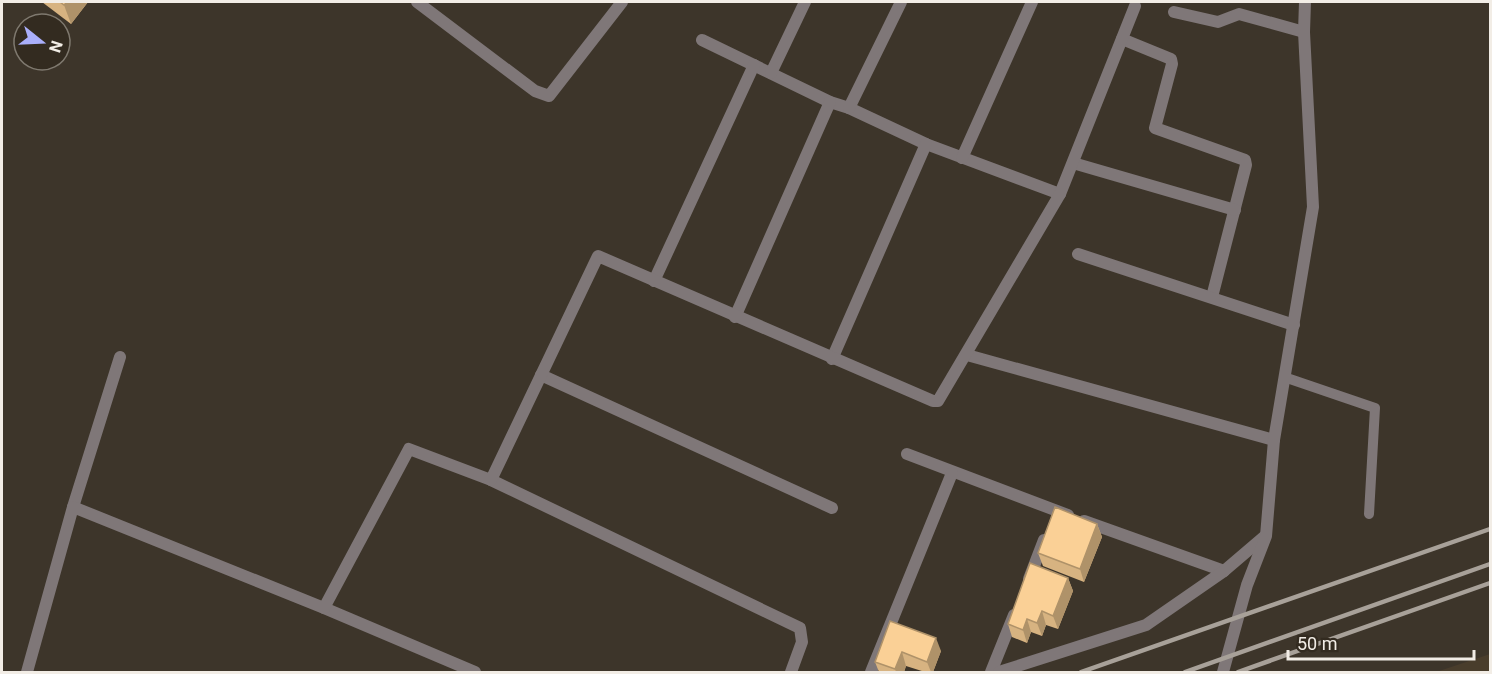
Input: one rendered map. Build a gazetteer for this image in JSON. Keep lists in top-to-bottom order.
{
  "scale_bar": "50 m",
  "north": "right"
}
